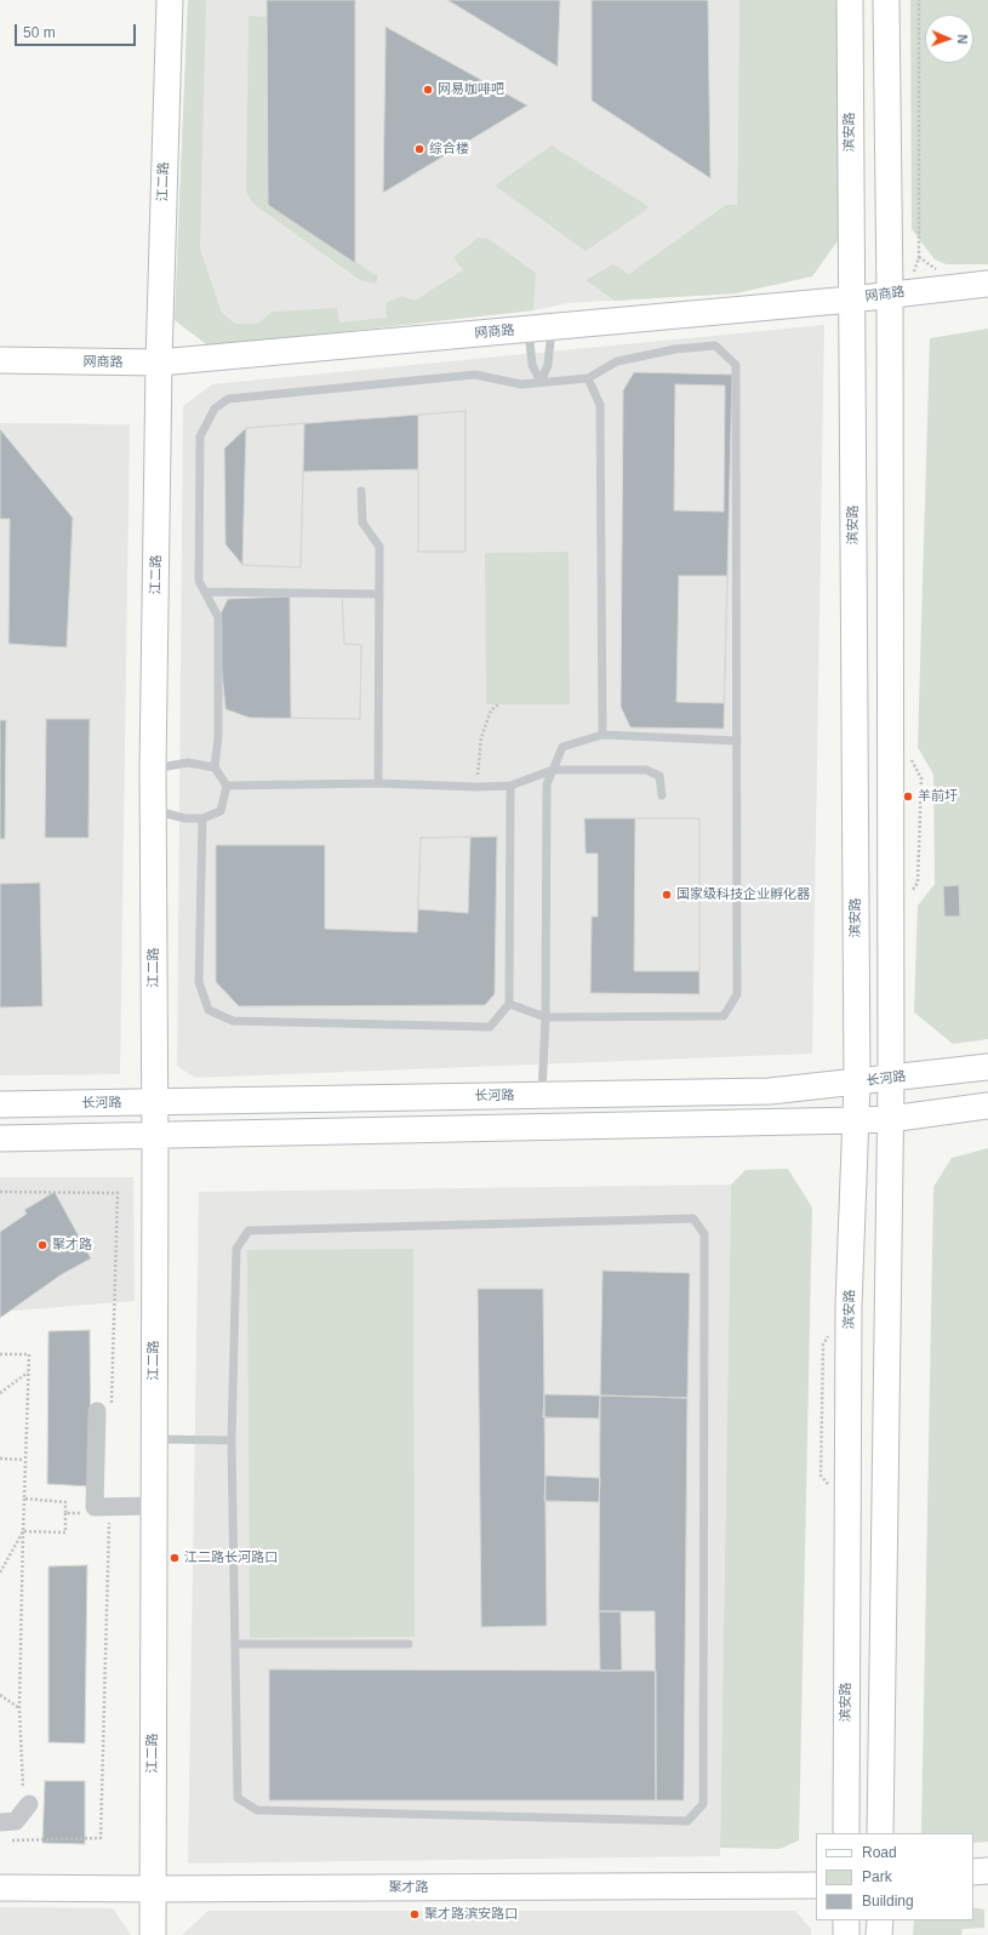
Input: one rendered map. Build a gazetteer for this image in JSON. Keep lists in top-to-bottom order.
{
  "streets": {
    "main road": [
      "滨安路",
      "江二路",
      "网商路",
      "长河路",
      "聚才路"
    ]
  },
  "crossings": [
    ["滨安路", "网商路"],
    ["滨安路", "长河路"],
    ["江二路", "网商路"],
    ["江二路", "长河路"],
    ["江二路", "聚才路"]
  ],
  "places": [
    "网易咖啡吧",
    "综合楼",
    "羊前圩",
    "国家级科技企业孵化器",
    "聚才路",
    "江二路长河路口",
    "聚才路滨安路口"
  ],
  "legend": ["Road", "Park", "Building"],
  "scale_bar": "50 m",
  "north": "right"
}
